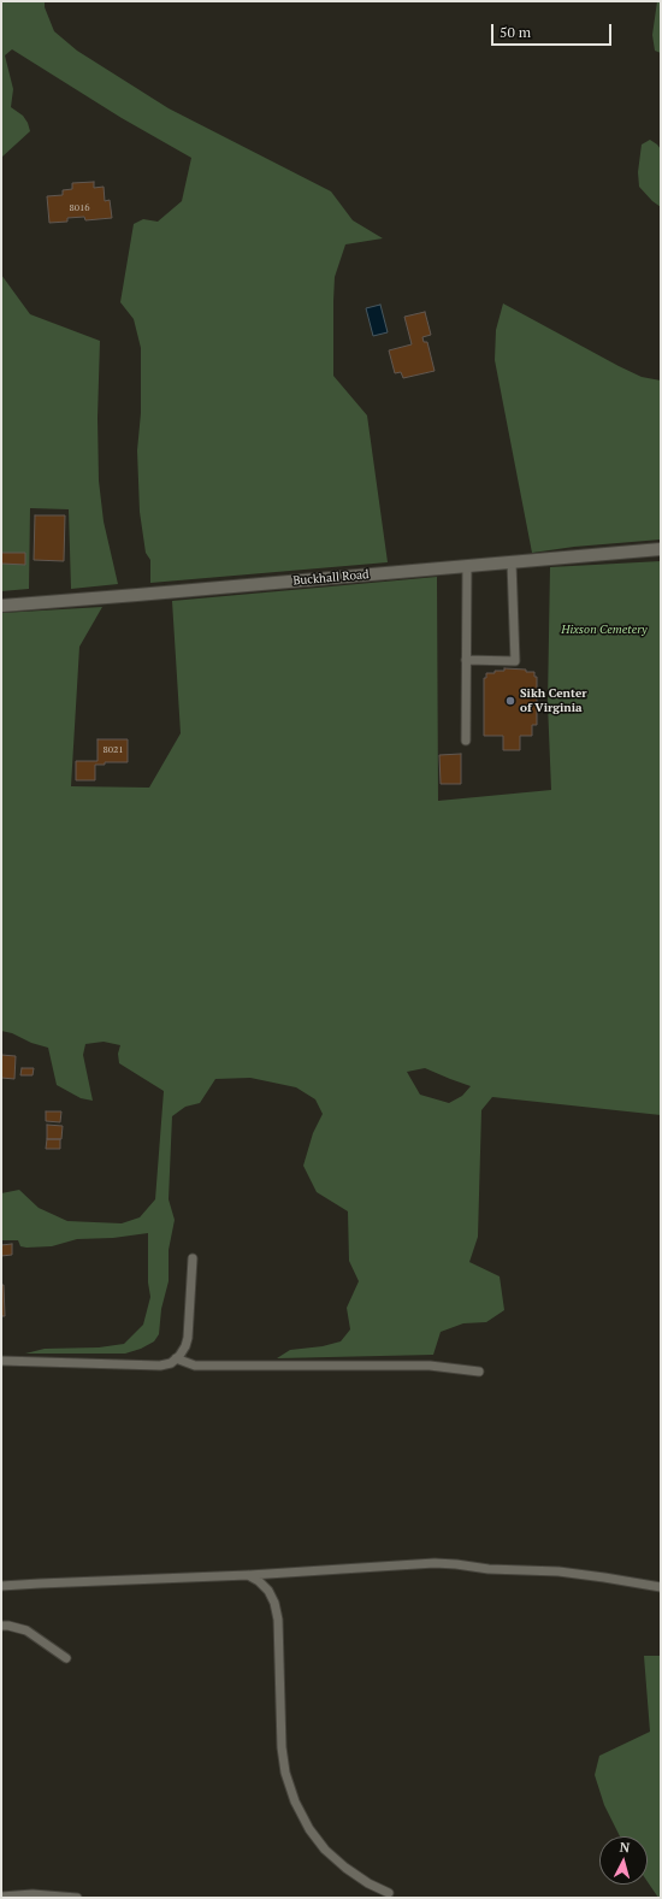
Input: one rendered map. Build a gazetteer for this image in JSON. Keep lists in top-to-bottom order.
{
  "streets": {
    "street": ["Buckhall Road"]
  },
  "parks": ["Hixson Cemetery"],
  "places": ["Sikh Center of Virginia"],
  "house_numbers": ["8016", "8021"],
  "scale_bar": "50 m",
  "north": "top"
}
